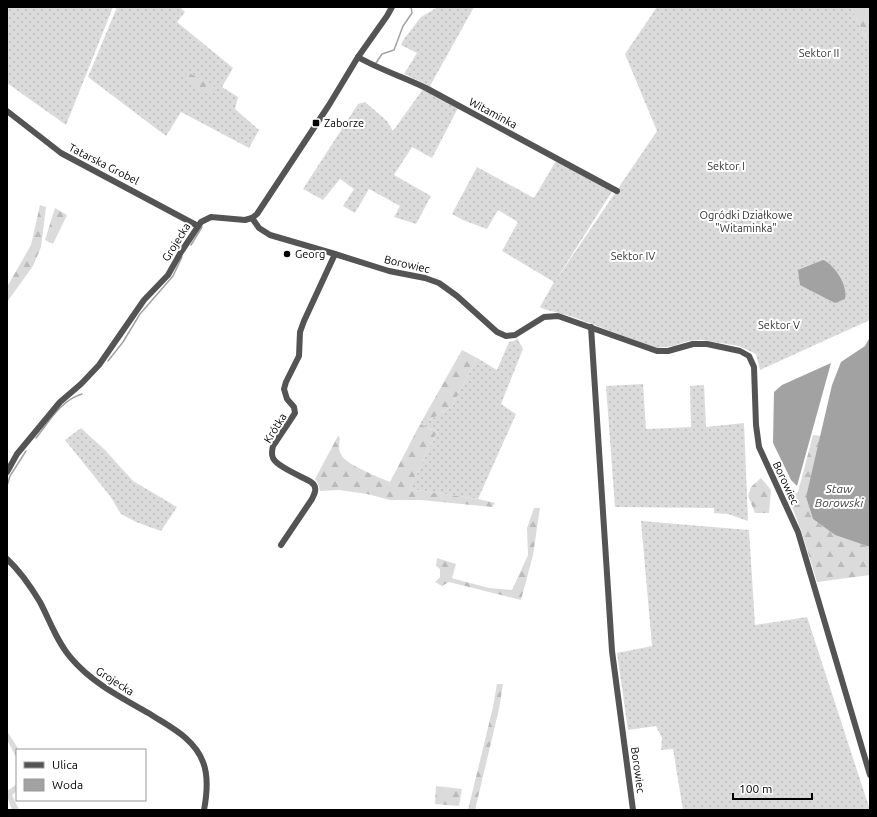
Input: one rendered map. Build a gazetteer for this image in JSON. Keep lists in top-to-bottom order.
{
  "streets": {
    "street": [
      "Witaminka",
      "Tatarska Grobel",
      "Grojecka",
      "Borowiec",
      "Krótka"
    ]
  },
  "crossings": [
    ["Tatarska Grobel", "Grojecka"],
    ["Grojecka", "Borowiec"],
    ["Borowiec", "Krótka"]
  ],
  "water": ["Staw Borowski"],
  "parks": [
    "Sektor II",
    "Sektor I",
    "Ogródki Działkowe \"Witaminka\"",
    "Sektor IV",
    "Sektor V"
  ],
  "places": {
    "transit": ["Zaborze"],
    "other": ["Georg"]
  },
  "legend": ["Ulica", "Woda"],
  "scale_bar": "100 m"
}
